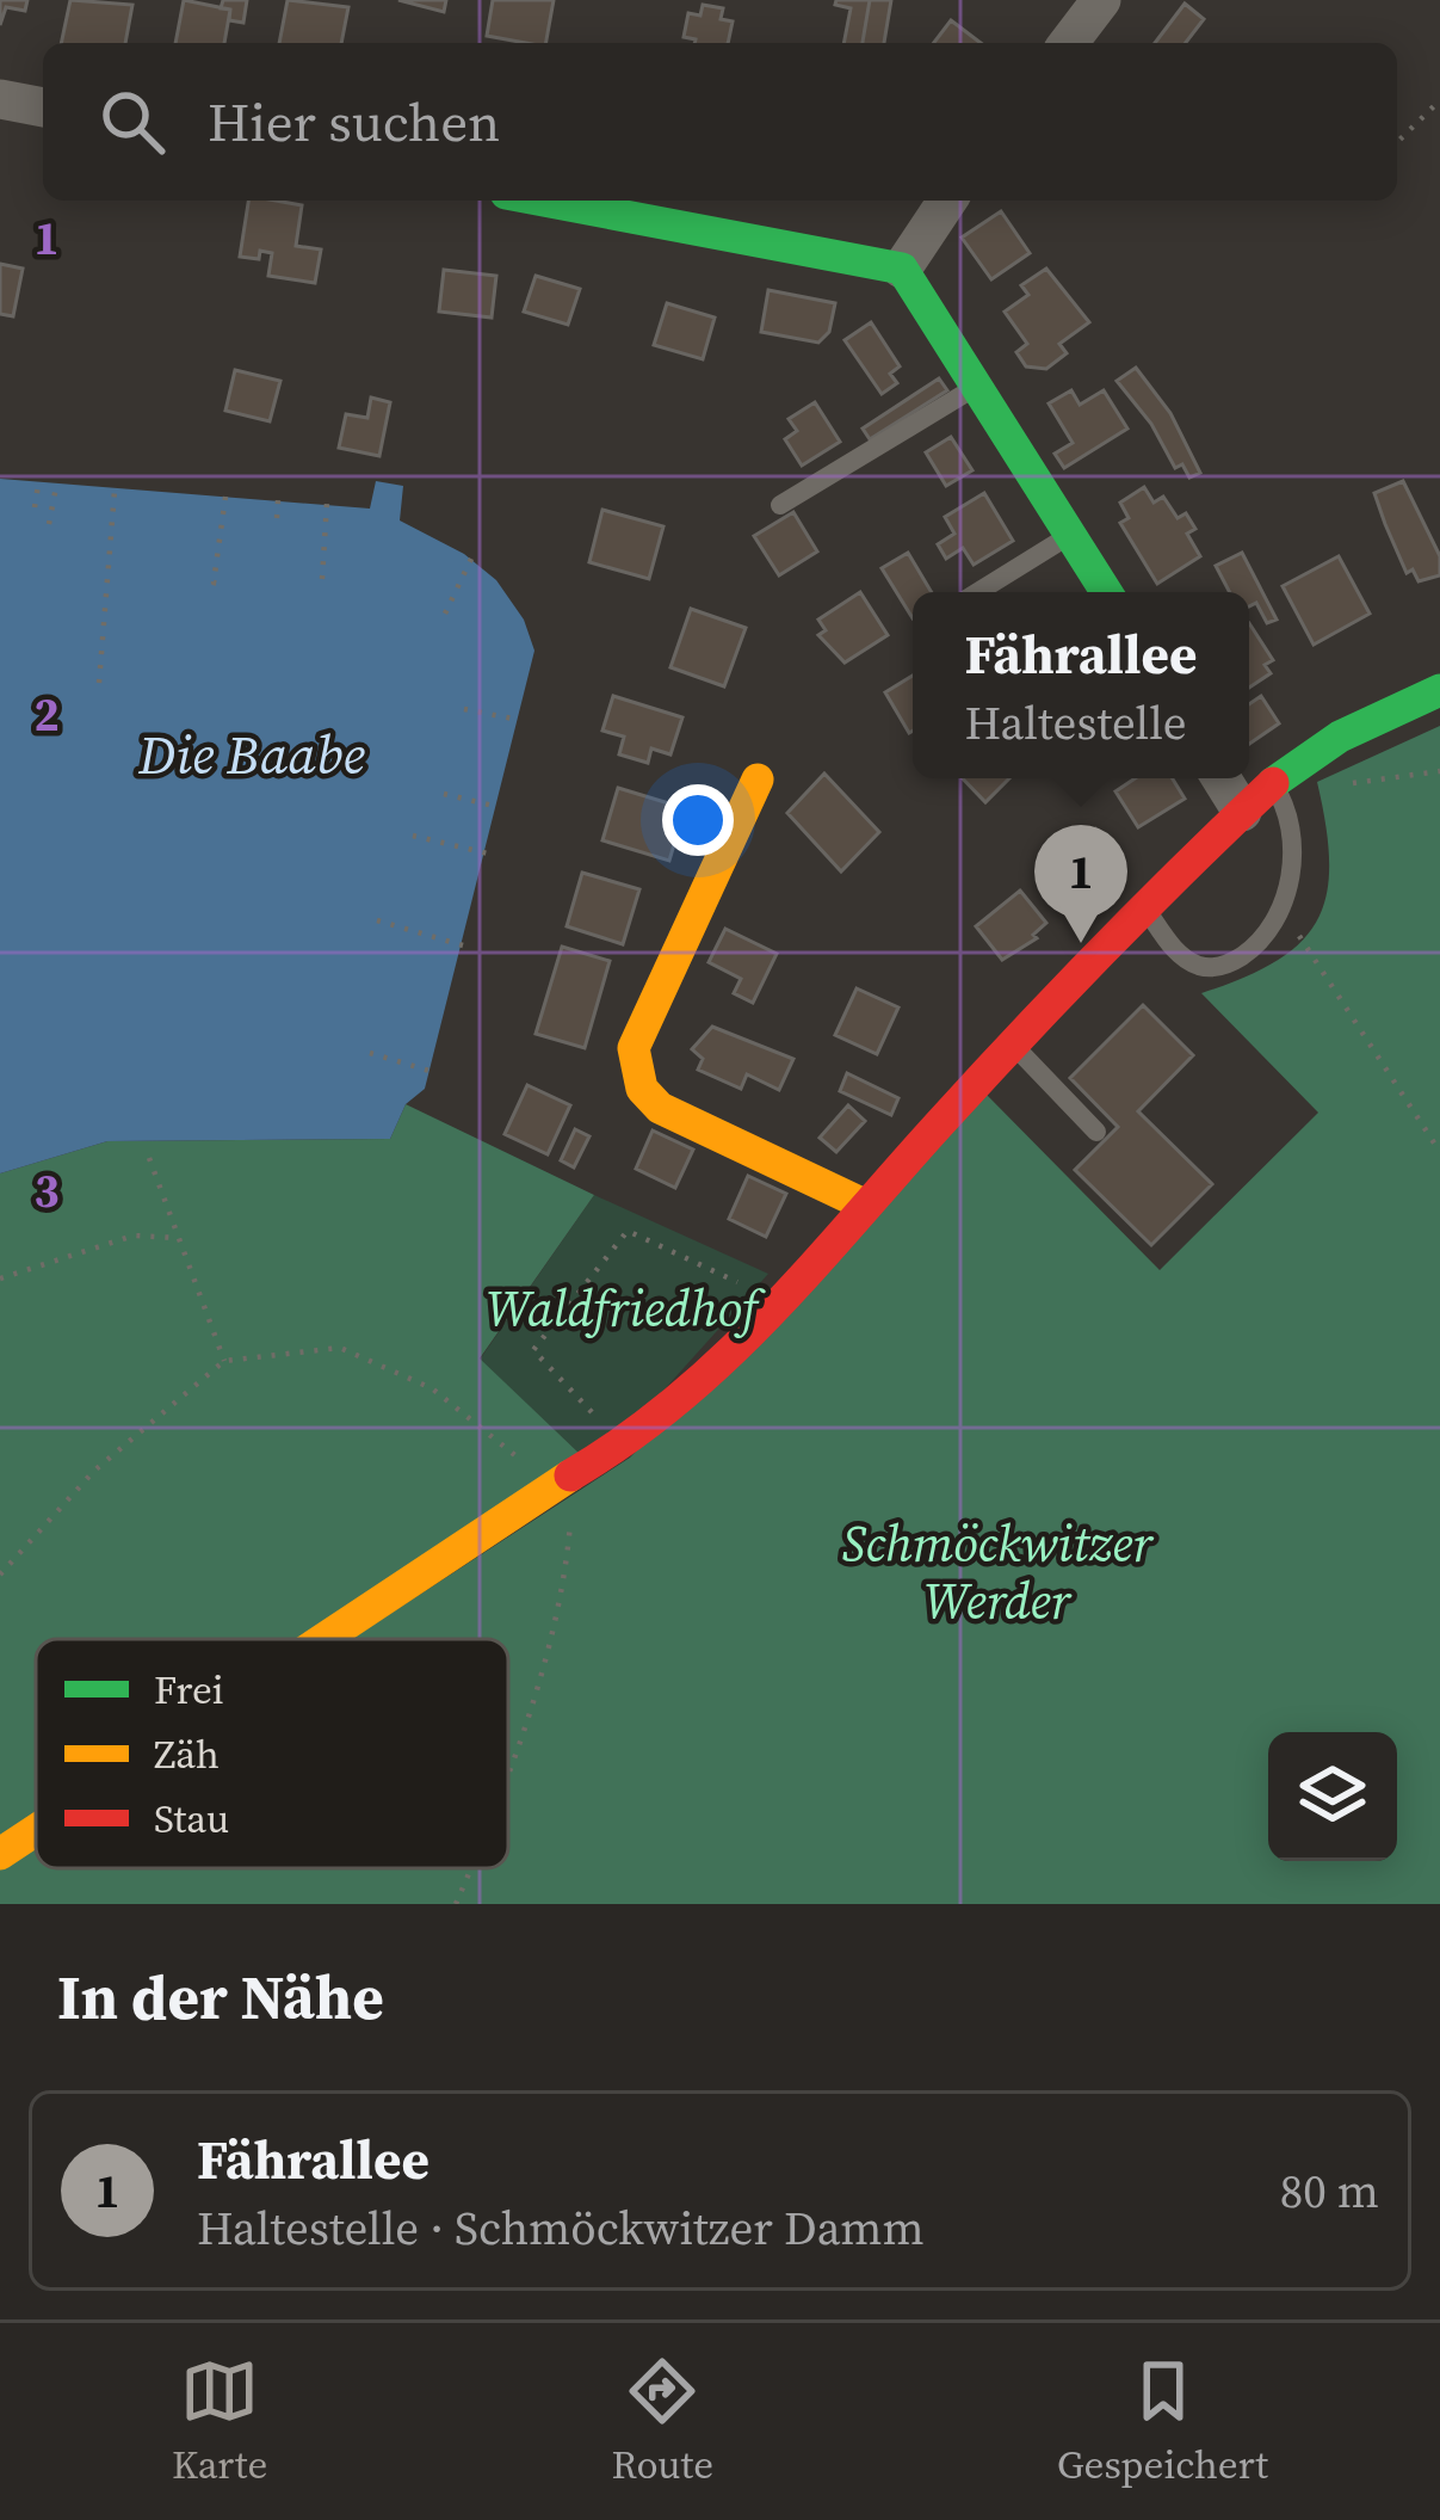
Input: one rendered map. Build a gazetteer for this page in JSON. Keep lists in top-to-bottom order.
{
  "water": ["Die Baabe"],
  "parks": ["Waldfriedhof", "Schmöckwitzer Werder"],
  "legend": ["Frei", "Zäh", "Stau"],
  "page": {
    "search": "Hier suchen",
    "popup": ["Fährallee", "Haltestelle"],
    "pins": "1",
    "heading": "In der Nähe",
    "list": [
      {
        "mark": "1",
        "name": "Fährallee",
        "note": "Haltestelle · Schmöckwitzer Damm",
        "value": "80 m"
      }
    ],
    "nav": ["Karte", "Route", "Gespeichert"]
  },
  "grid": {
    "rows": ["1", "2", "3"]
  }
}
